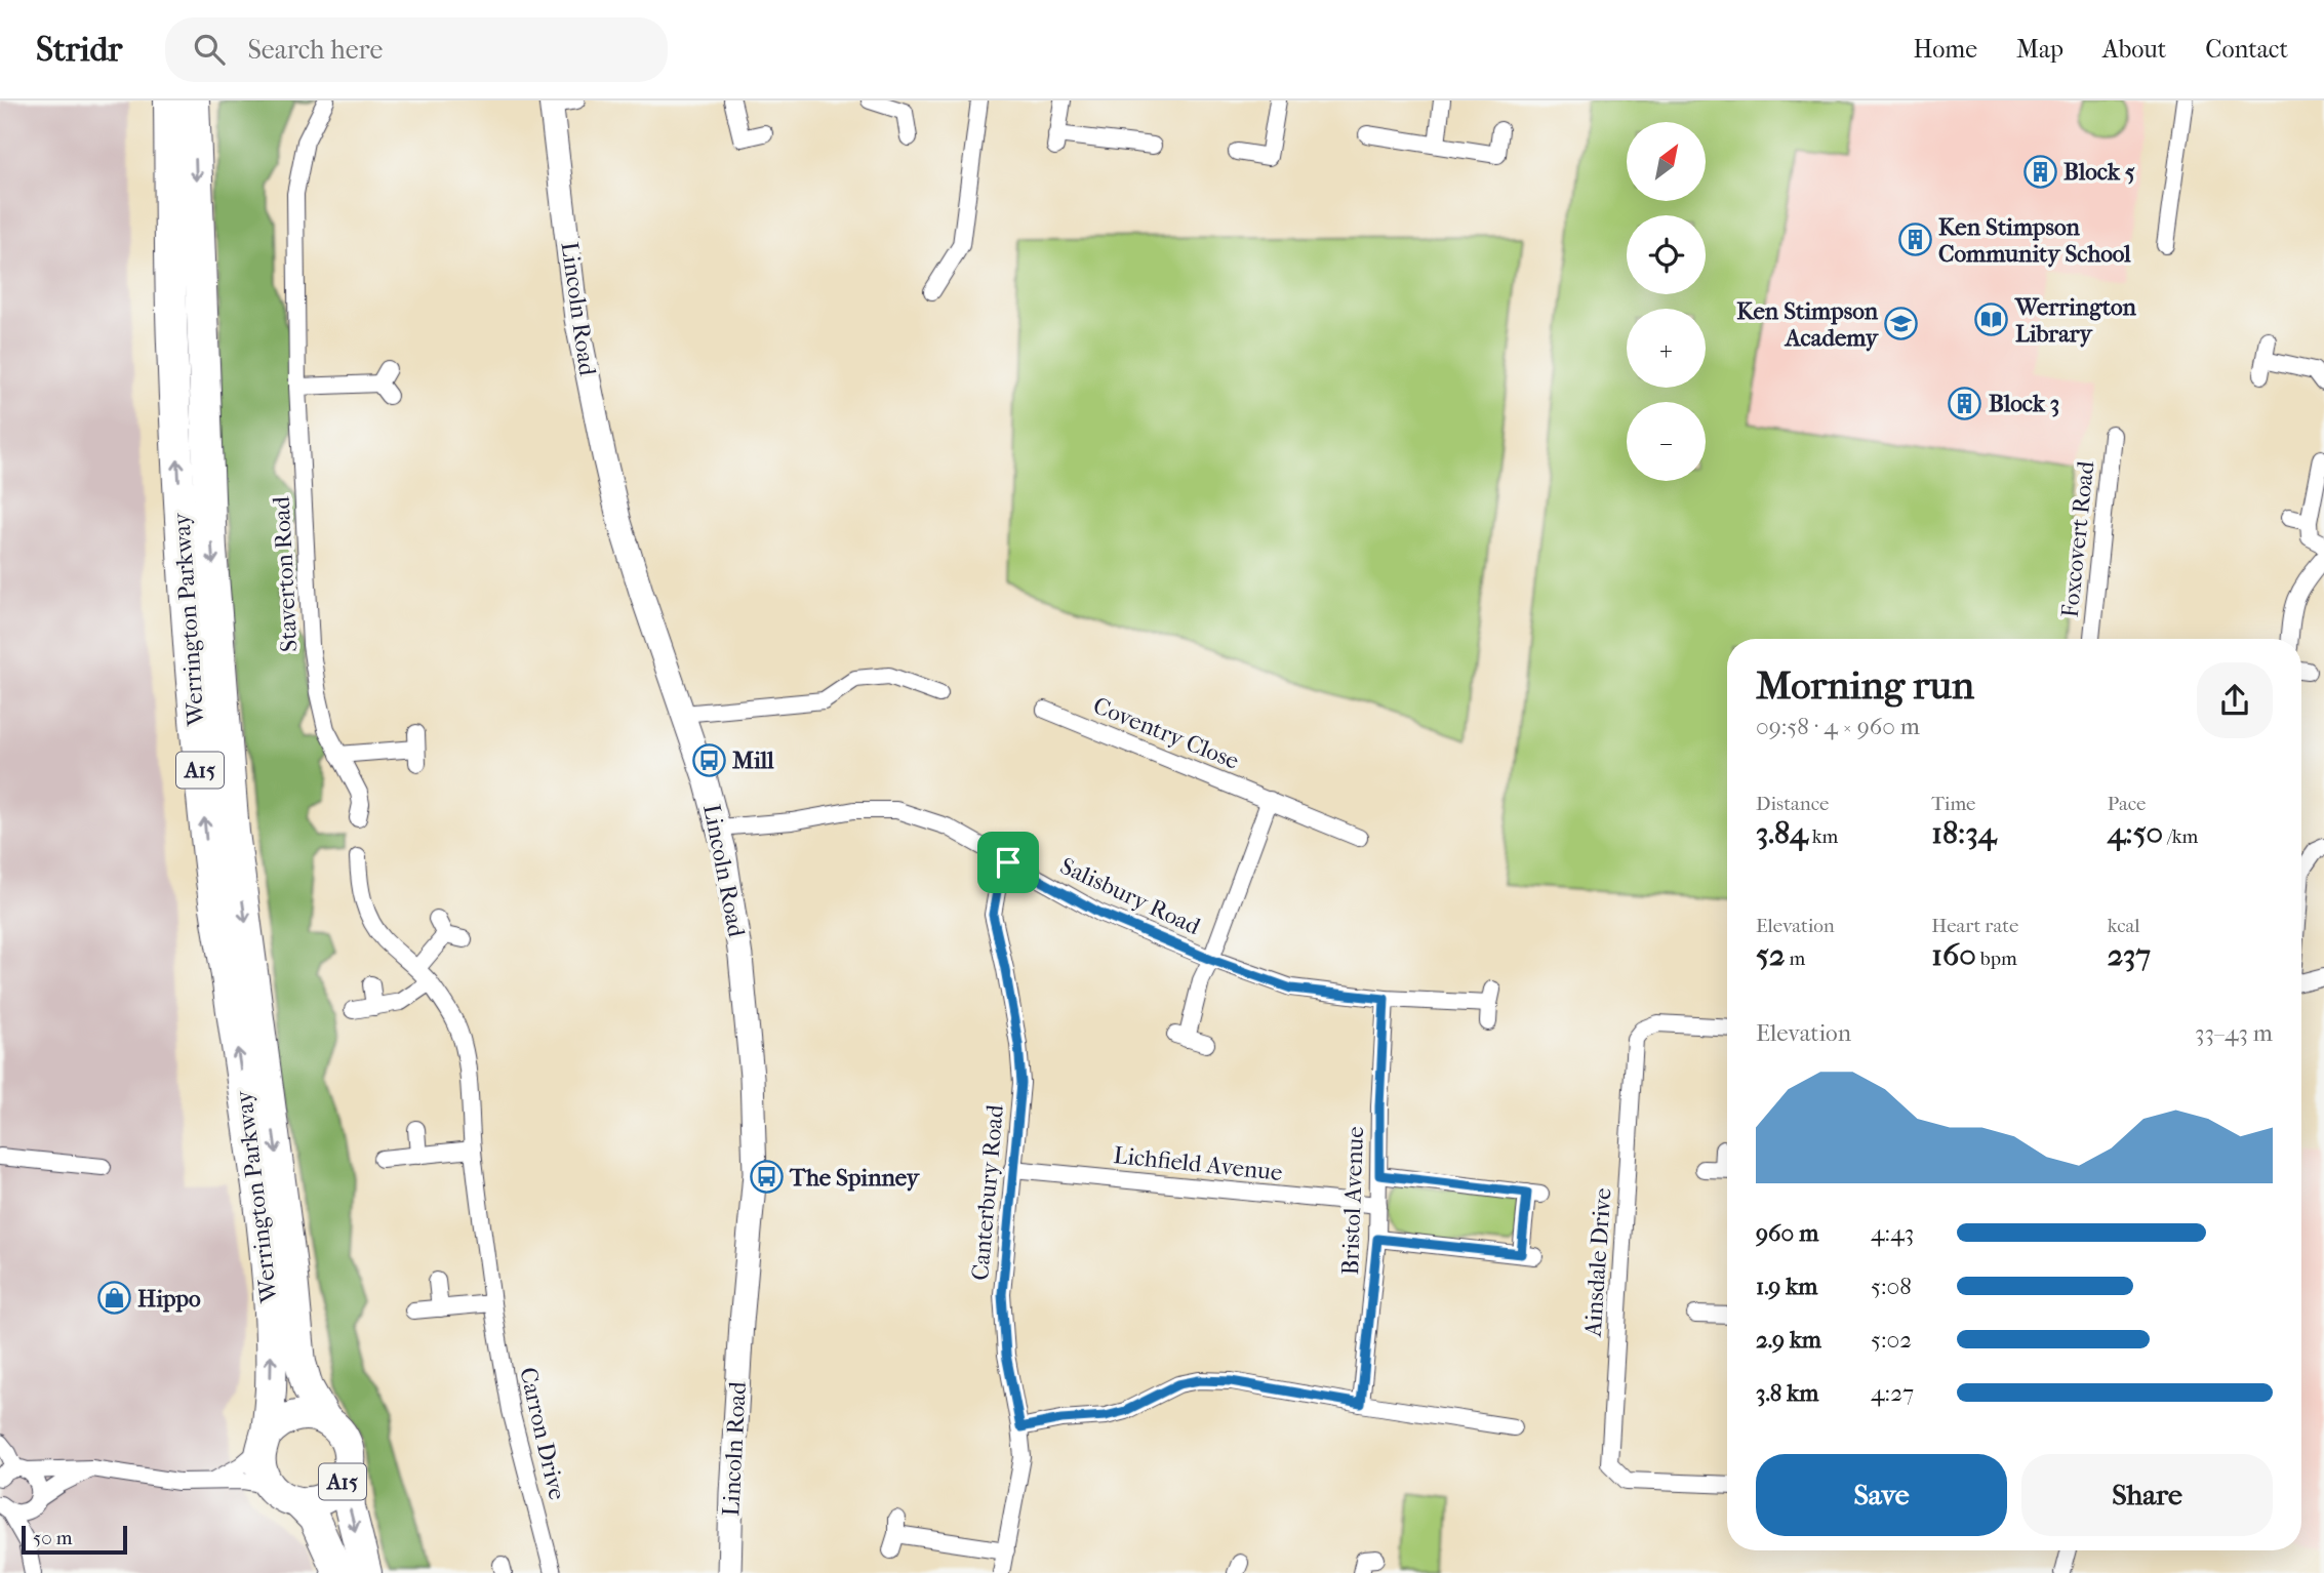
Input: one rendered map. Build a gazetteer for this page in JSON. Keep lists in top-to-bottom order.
{
  "streets": {
    "highway": ["Werrington Parkway", "A15"],
    "street": [
      "Lincoln Road",
      "Foxcovert Road",
      "Staverton Road",
      "Coventry Close",
      "Salisbury Road",
      "Lichfield Avenue",
      "Canterbury Road",
      "Bristol Avenue",
      "Ainsdale Drive",
      "Carron Drive"
    ]
  },
  "crossings": [
    ["Lincoln Road", "Salisbury Road"],
    ["Werrington Parkway", "A15"],
    ["Salisbury Road", "Canterbury Road"],
    ["Salisbury Road", "Bristol Avenue"],
    ["Lichfield Avenue", "Canterbury Road"],
    ["Lichfield Avenue", "Bristol Avenue"]
  ],
  "places": {
    "building": ["Block 5", "Ken Stimpson Community School", "Block 3"],
    "library": ["Werrington Library"],
    "school or university": ["Ken Stimpson Academy"],
    "bus stop": ["Mill", "The Spinney"],
    "shop": ["Hippo"]
  },
  "scale_bar": "50 m",
  "north": "top right",
  "page": {
    "header": "Stridr",
    "search": "Search here",
    "nav": [
      "Home",
      "Map",
      "About",
      "Contact"
    ],
    "map_buttons": ["+", "−"],
    "heading": ["Morning run", "09:58 · 4 × 960 m"],
    "stats": [
      ["Distance", "3.84 km"],
      ["Time", "18:34"],
      ["Pace", "4:50 /km"],
      ["Elevation", "52 m"],
      ["Heart rate", "160 bpm"],
      ["kcal", "237"]
    ],
    "chart": ["Elevation", "33–43 m"],
    "list": [
      {
        "name": "960 m",
        "note": "4:43"
      },
      {
        "name": "1.9 km",
        "note": "5:08"
      },
      {
        "name": "2.9 km",
        "note": "5:02"
      },
      {
        "name": "3.8 km",
        "note": "4:27"
      }
    ],
    "buttons": ["Save", "Share"],
    "scale": "50 m"
  }
}
